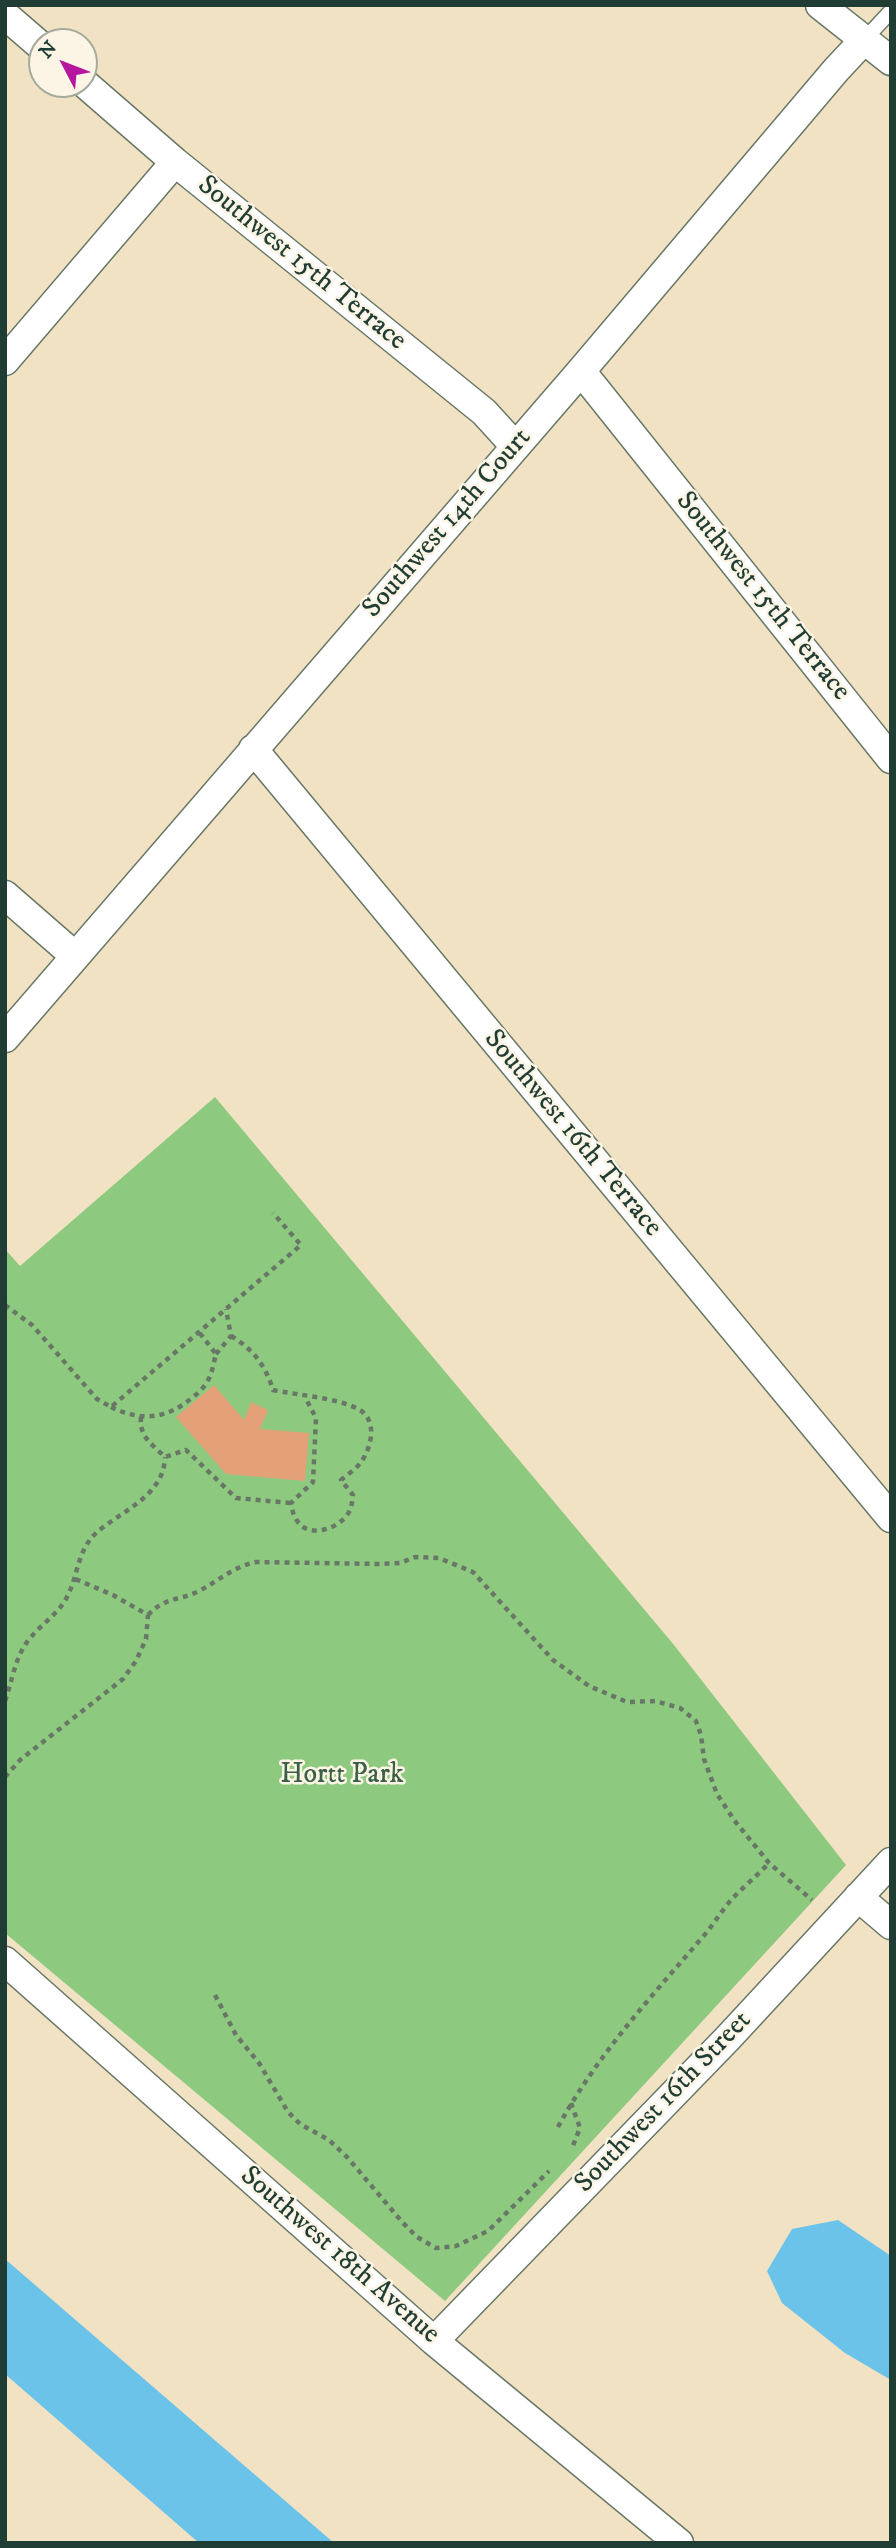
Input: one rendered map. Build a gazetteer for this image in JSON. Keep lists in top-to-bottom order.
{
  "streets": {
    "street": [
      "Southwest 15th Terrace",
      "Southwest 14th Court",
      "Southwest 16th Terrace",
      "Southwest 16th Street",
      "Southwest 18th Avenue"
    ]
  },
  "crossings": [
    ["Southwest 15th Terrace", "Southwest 14th Court"],
    ["Southwest 14th Court", "Southwest 16th Terrace"],
    ["Southwest 16th Street", "Southwest 18th Avenue"]
  ],
  "parks": ["Hortt Park"],
  "north": "top left"
}
